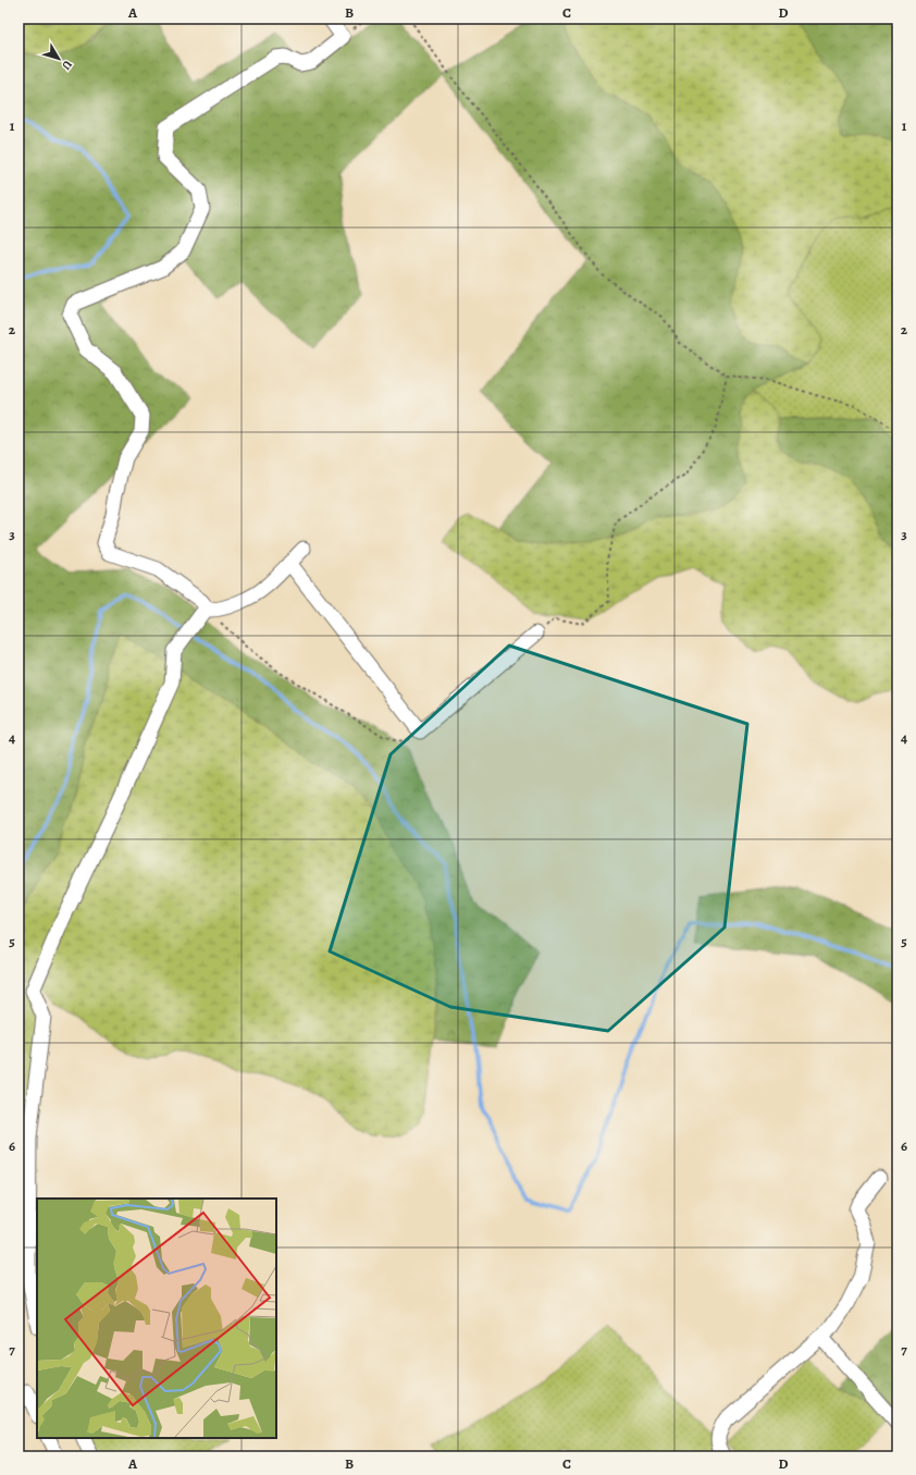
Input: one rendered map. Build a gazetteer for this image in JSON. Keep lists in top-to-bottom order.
{
  "north": "bottom right",
  "grid": {
    "columns": [
      "A",
      "B",
      "C",
      "D"
    ],
    "rows": [
      "1",
      "2",
      "3",
      "4",
      "5",
      "6",
      "7"
    ]
  }
}
